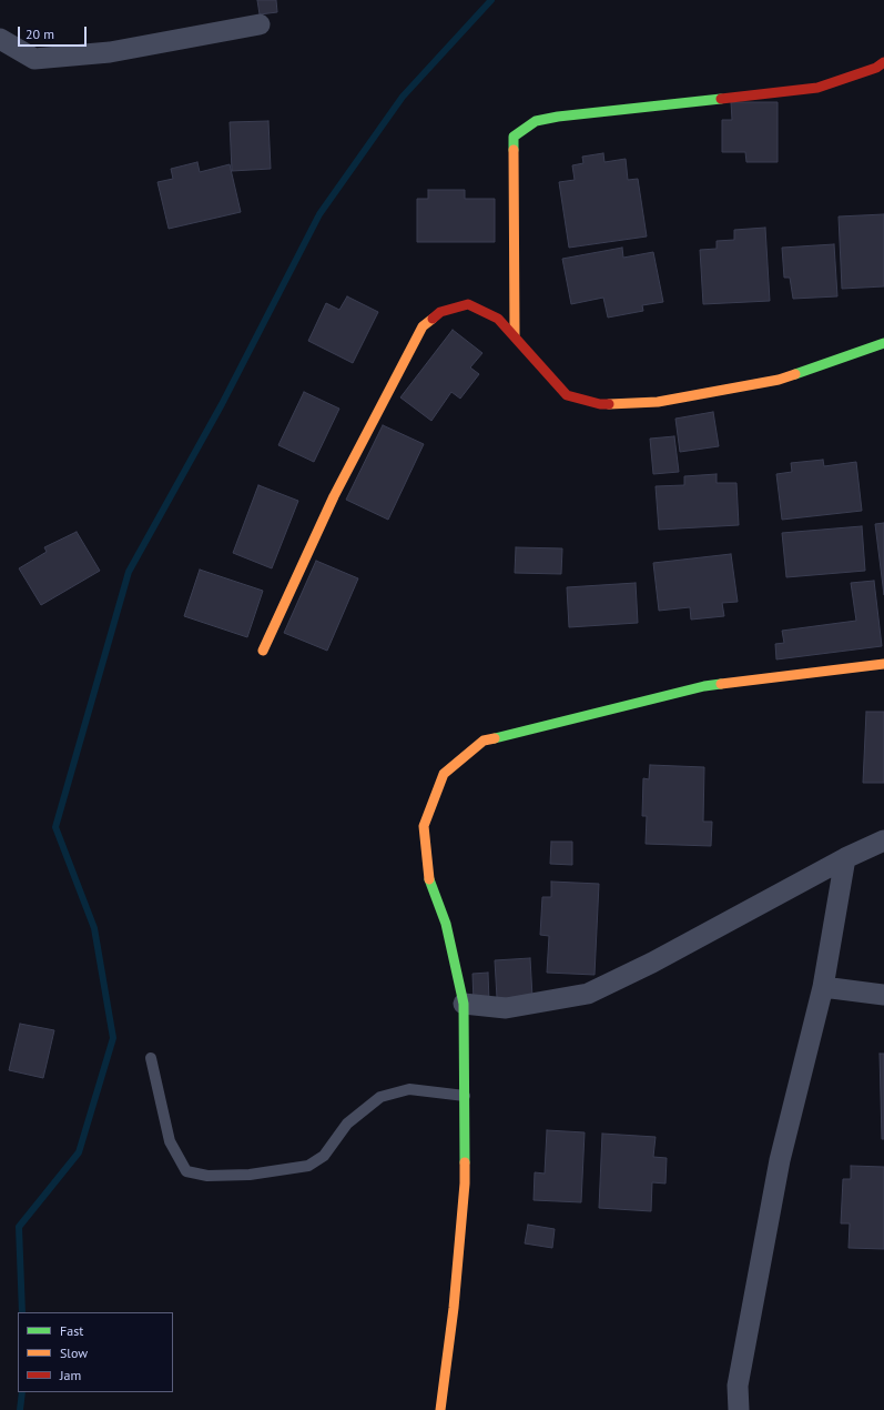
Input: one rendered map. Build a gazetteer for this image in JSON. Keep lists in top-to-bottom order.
{
  "legend": ["Fast", "Slow", "Jam"],
  "scale_bar": "20 m"
}
